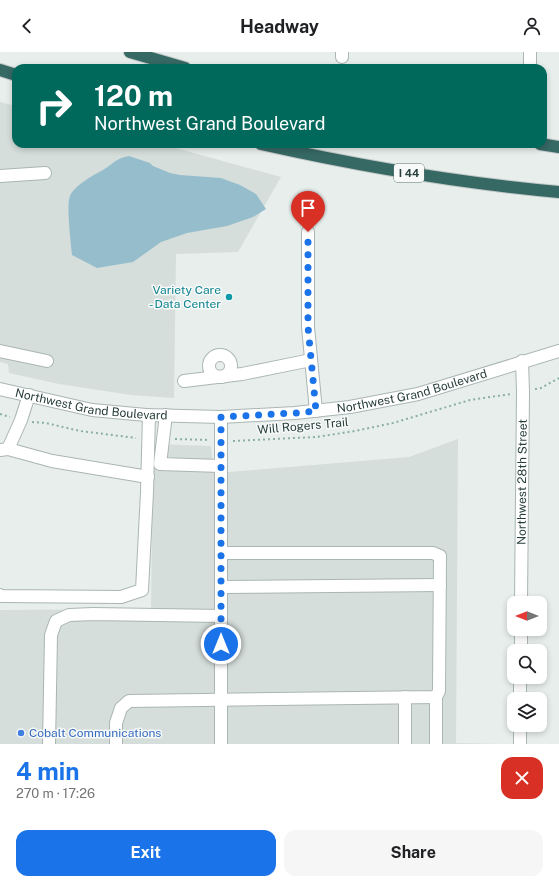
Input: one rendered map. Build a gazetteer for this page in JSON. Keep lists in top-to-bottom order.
{
  "streets": {
    "highway": ["I 44"],
    "street": ["Northwest Grand Boulevard", "Northwest 28th Street"],
    "path": ["Will Rogers Trail"]
  },
  "crossings": [
    ["Northwest Grand Boulevard", "Northwest 28th Street"],
    ["Will Rogers Trail", "Northwest 28th Street"]
  ],
  "places": ["Variety Care - Data Center", "Cobalt Communications"],
  "north": "left",
  "page": {
    "header": "Headway",
    "turn": ["120 m", "Northwest Grand Boulevard"],
    "heading": ["4 min", "270 m · 17:26"],
    "buttons": ["Exit", "Share"]
  }
}
